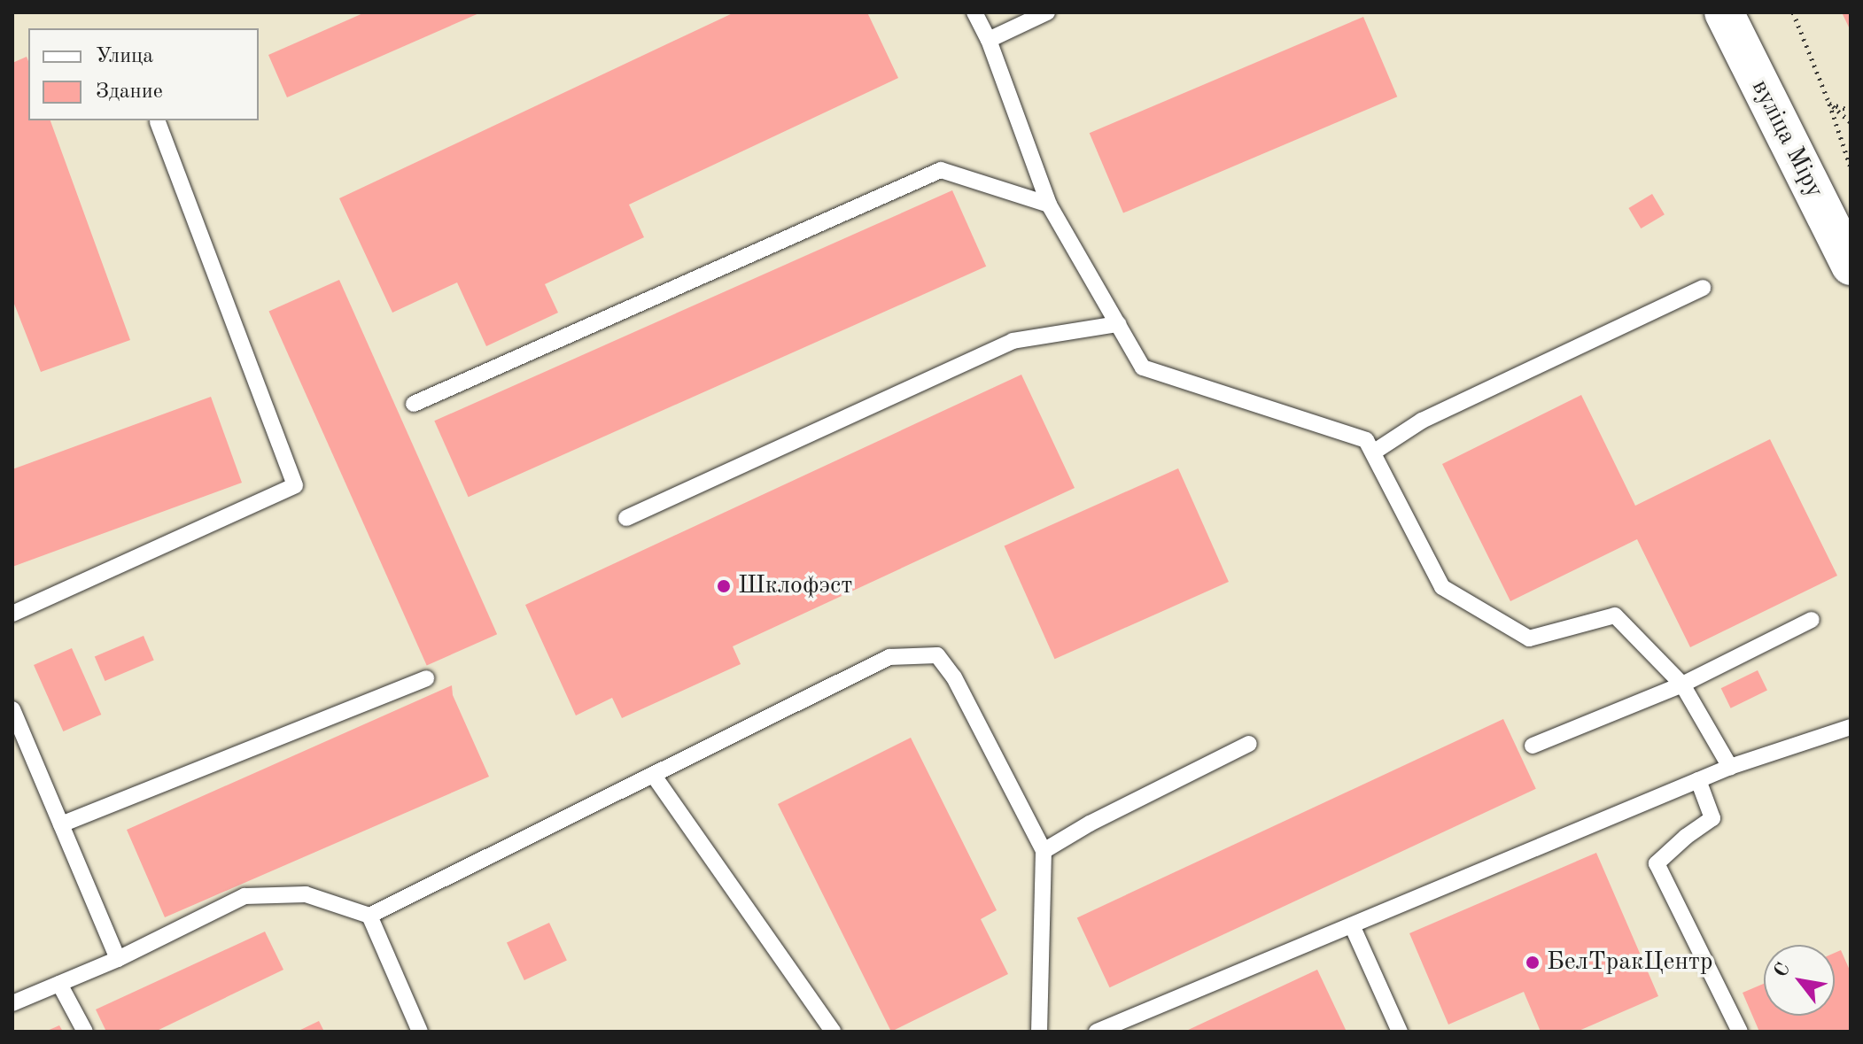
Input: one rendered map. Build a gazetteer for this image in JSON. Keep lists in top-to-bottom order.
{
  "streets": {
    "street": ["вуліца Міру"]
  },
  "places": ["Шклофэст", "БелТракЦентр"],
  "legend": ["Улица", "Здание"],
  "north": "top left"
}
